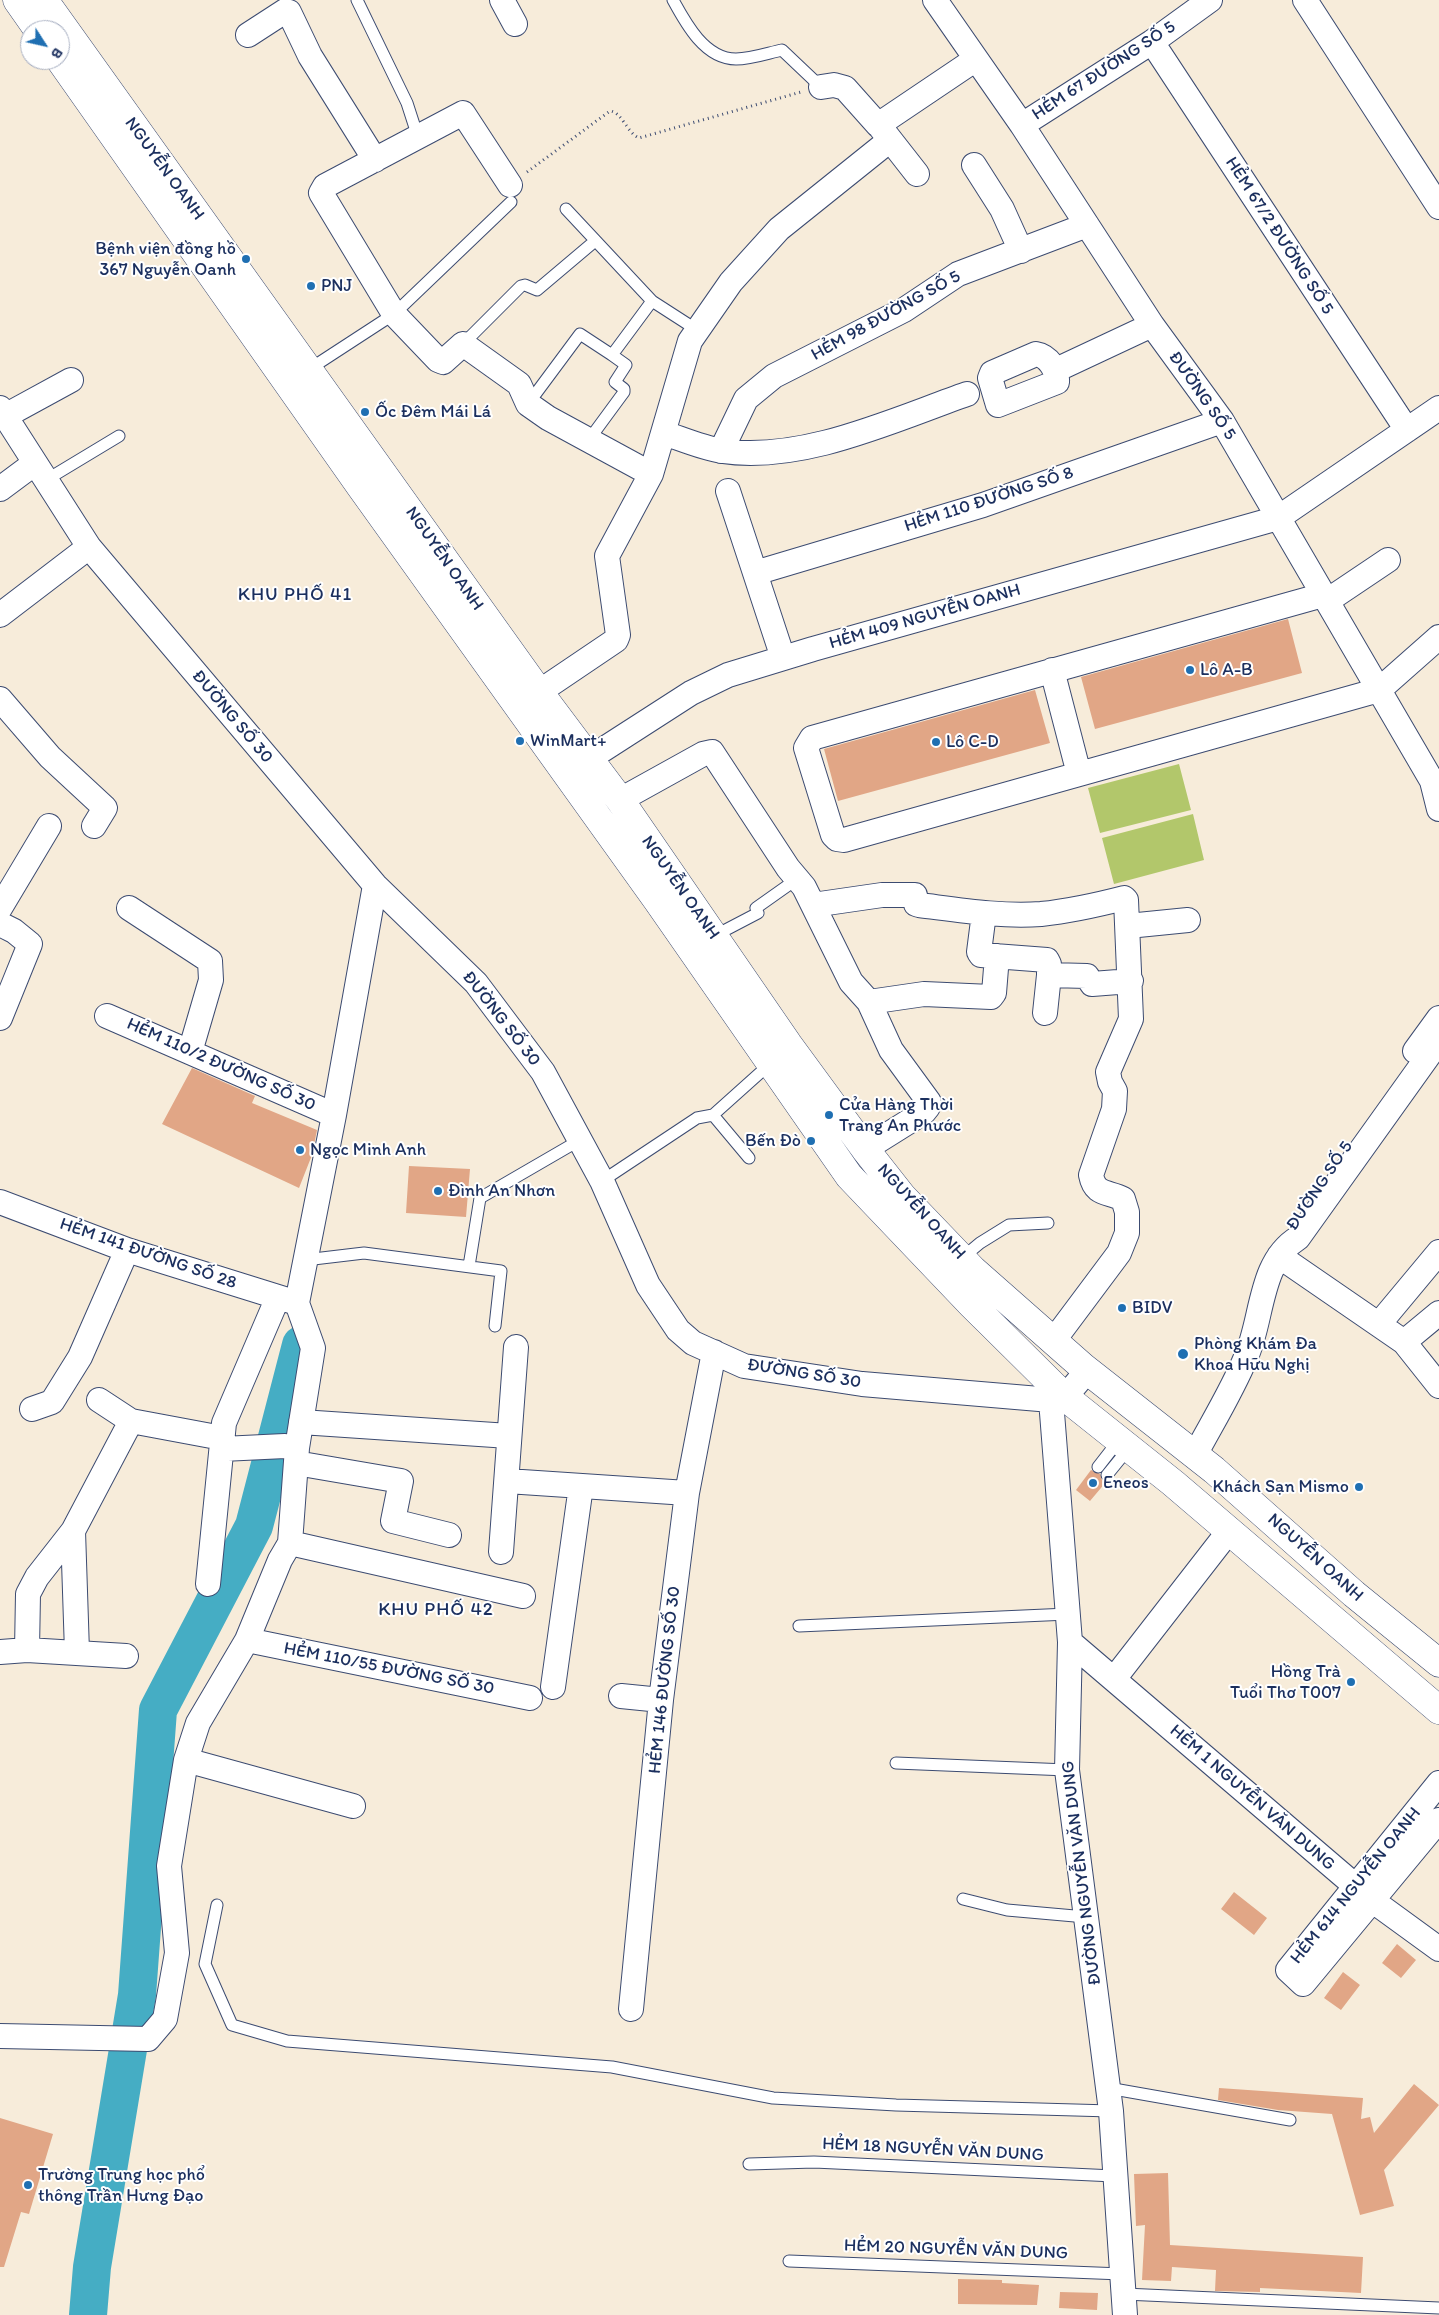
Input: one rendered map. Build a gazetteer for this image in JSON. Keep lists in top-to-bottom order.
{
  "streets": {
    "main road": ["NGUYỄN OANH"],
    "street": [
      "HẺM 67 ĐƯỜNG SỐ 5",
      "HẺM 67/2 ĐƯỜNG SỐ 5",
      "HẺM 98 ĐƯỜNG SỐ 5",
      "ĐƯỜNG SỐ 5",
      "HẺM 110 ĐƯỜNG SỐ 8",
      "HẺM 409 NGUYỄN OANH",
      "ĐƯỜNG SỐ 30",
      "HẺM 110/2 ĐƯỜNG SỐ 30",
      "HẺM 141 ĐƯỜNG SỐ 28",
      "HẺM 110/55 ĐƯỜNG SỐ 30",
      "HẺM 146 ĐƯỜNG SỐ 30",
      "HẺM 1 NGUYỄN VĂN DUNG",
      "ĐƯỜNG NGUYỄN VĂN DUNG",
      "HẺM 614 NGUYỄN OANH"
    ],
    "lane": ["HẺM 18 NGUYỄN VĂN DUNG", "HẺM 20 NGUYỄN VĂN DUNG"]
  },
  "crossings": [
    ["HẺM 67 ĐƯỜNG SỐ 5", "HẺM 67/2 ĐƯỜNG SỐ 5"],
    ["HẺM 67 ĐƯỜNG SỐ 5", "ĐƯỜNG SỐ 5"],
    ["NGUYỄN OANH", "HẺM 409 NGUYỄN OANH"],
    ["NGUYỄN OANH", "ĐƯỜNG SỐ 30"],
    ["NGUYỄN OANH", "ĐƯỜNG NGUYỄN VĂN DUNG"],
    ["HẺM 67/2 ĐƯỜNG SỐ 5", "HẺM 409 NGUYỄN OANH"],
    ["HẺM 98 ĐƯỜNG SỐ 5", "ĐƯỜNG SỐ 5"],
    ["ĐƯỜNG SỐ 5", "HẺM 110 ĐƯỜNG SỐ 8"],
    ["ĐƯỜNG SỐ 5", "HẺM 409 NGUYỄN OANH"],
    ["ĐƯỜNG SỐ 30", "HẺM 146 ĐƯỜNG SỐ 30"],
    ["ĐƯỜNG SỐ 30", "ĐƯỜNG NGUYỄN VĂN DUNG"],
    ["HẺM 1 NGUYỄN VĂN DUNG", "ĐƯỜNG NGUYỄN VĂN DUNG"],
    ["HẺM 1 NGUYỄN VĂN DUNG", "HẺM 614 NGUYỄN OANH"],
    ["ĐƯỜNG NGUYỄN VĂN DUNG", "HẺM 18 NGUYỄN VĂN DUNG"],
    ["ĐƯỜNG NGUYỄN VĂN DUNG", "HẺM 20 NGUYỄN VĂN DUNG"]
  ],
  "districts": ["KHU PHỐ 41", "KHU PHỐ 42"],
  "places": [
    "Bệnh viện đồng hồ 367 Nguyễn Oanh",
    "PNJ",
    "Ốc Đêm Mái Lá",
    "Lô A-B",
    "WinMart+",
    "Lô C-D",
    "Cửa Hàng Thời Trang An Phước",
    "Bến Đò",
    "Ngọc Minh Anh",
    "Đình An Nhơn",
    "BIDV",
    "Phòng Khám Đa Khoa Hữu Nghị",
    "Eneos",
    "Khách Sạn Mismo",
    "Hồng Trà Tuổi Thơ T007",
    "Trường Trung học phổ thông Trần Hưng Đạo"
  ],
  "north": "bottom right"
}
